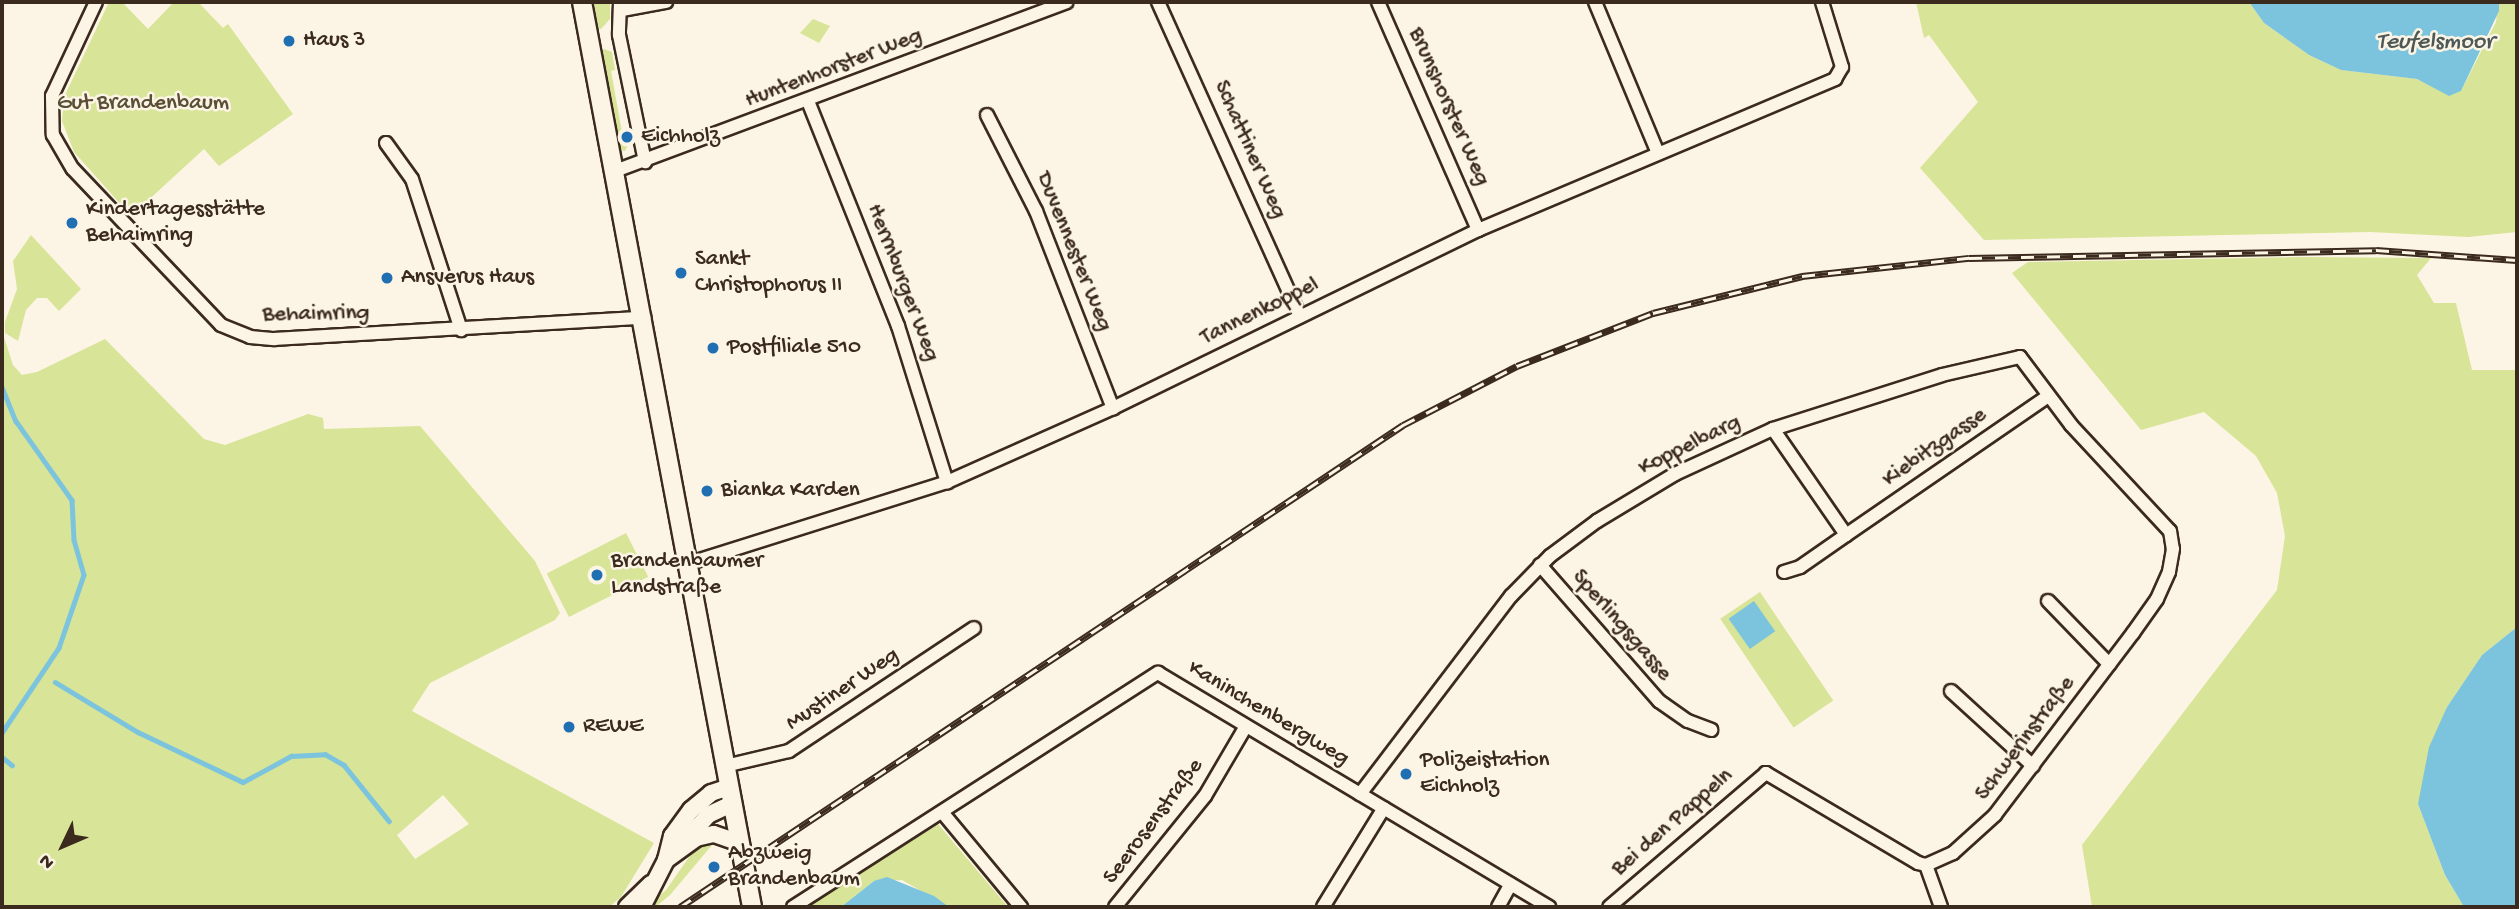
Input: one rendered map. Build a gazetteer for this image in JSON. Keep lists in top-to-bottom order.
{
  "streets": {
    "street": [
      "Huntenhorster Weg",
      "Brunshorster Weg",
      "Schattiner Weg",
      "Duvennester Weg",
      "Herrnburger Weg",
      "Tannenkoppel",
      "Behaimring",
      "Koppelbarg",
      "Kiebitzgasse",
      "Sperlingsgasse",
      "Mustiner Weg",
      "Kaninchenbergweg",
      "Schwerinstraße",
      "Seerosenstraße",
      "Bei den Pappeln"
    ]
  },
  "crossings": [
    ["Huntenhorster Weg", "Herrnburger Weg"],
    ["Brunshorster Weg", "Tannenkoppel"],
    ["Schattiner Weg", "Tannenkoppel"],
    ["Duvennester Weg", "Tannenkoppel"],
    ["Herrnburger Weg", "Tannenkoppel"],
    ["Koppelbarg", "Kiebitzgasse"],
    ["Koppelbarg", "Sperlingsgasse"],
    ["Koppelbarg", "Kaninchenbergweg"],
    ["Koppelbarg", "Schwerinstraße"],
    ["Kaninchenbergweg", "Seerosenstraße"],
    ["Schwerinstraße", "Bei den Pappeln"]
  ],
  "water": ["Teufelsmoor"],
  "parks": ["Gut Brandenbaum"],
  "places": [
    "Haus 3",
    "Eichholz",
    "Kindertagesstätte Behaimring",
    "Sankt Christophorus II",
    "Ansverus Haus",
    "Postfiliale 510",
    "Bianka Karden",
    "Brandenbaumer Landstraße",
    "REWE",
    "Polizeistation Eichholz",
    "Abzweig Brandenbaum"
  ],
  "north": "bottom left"
}
